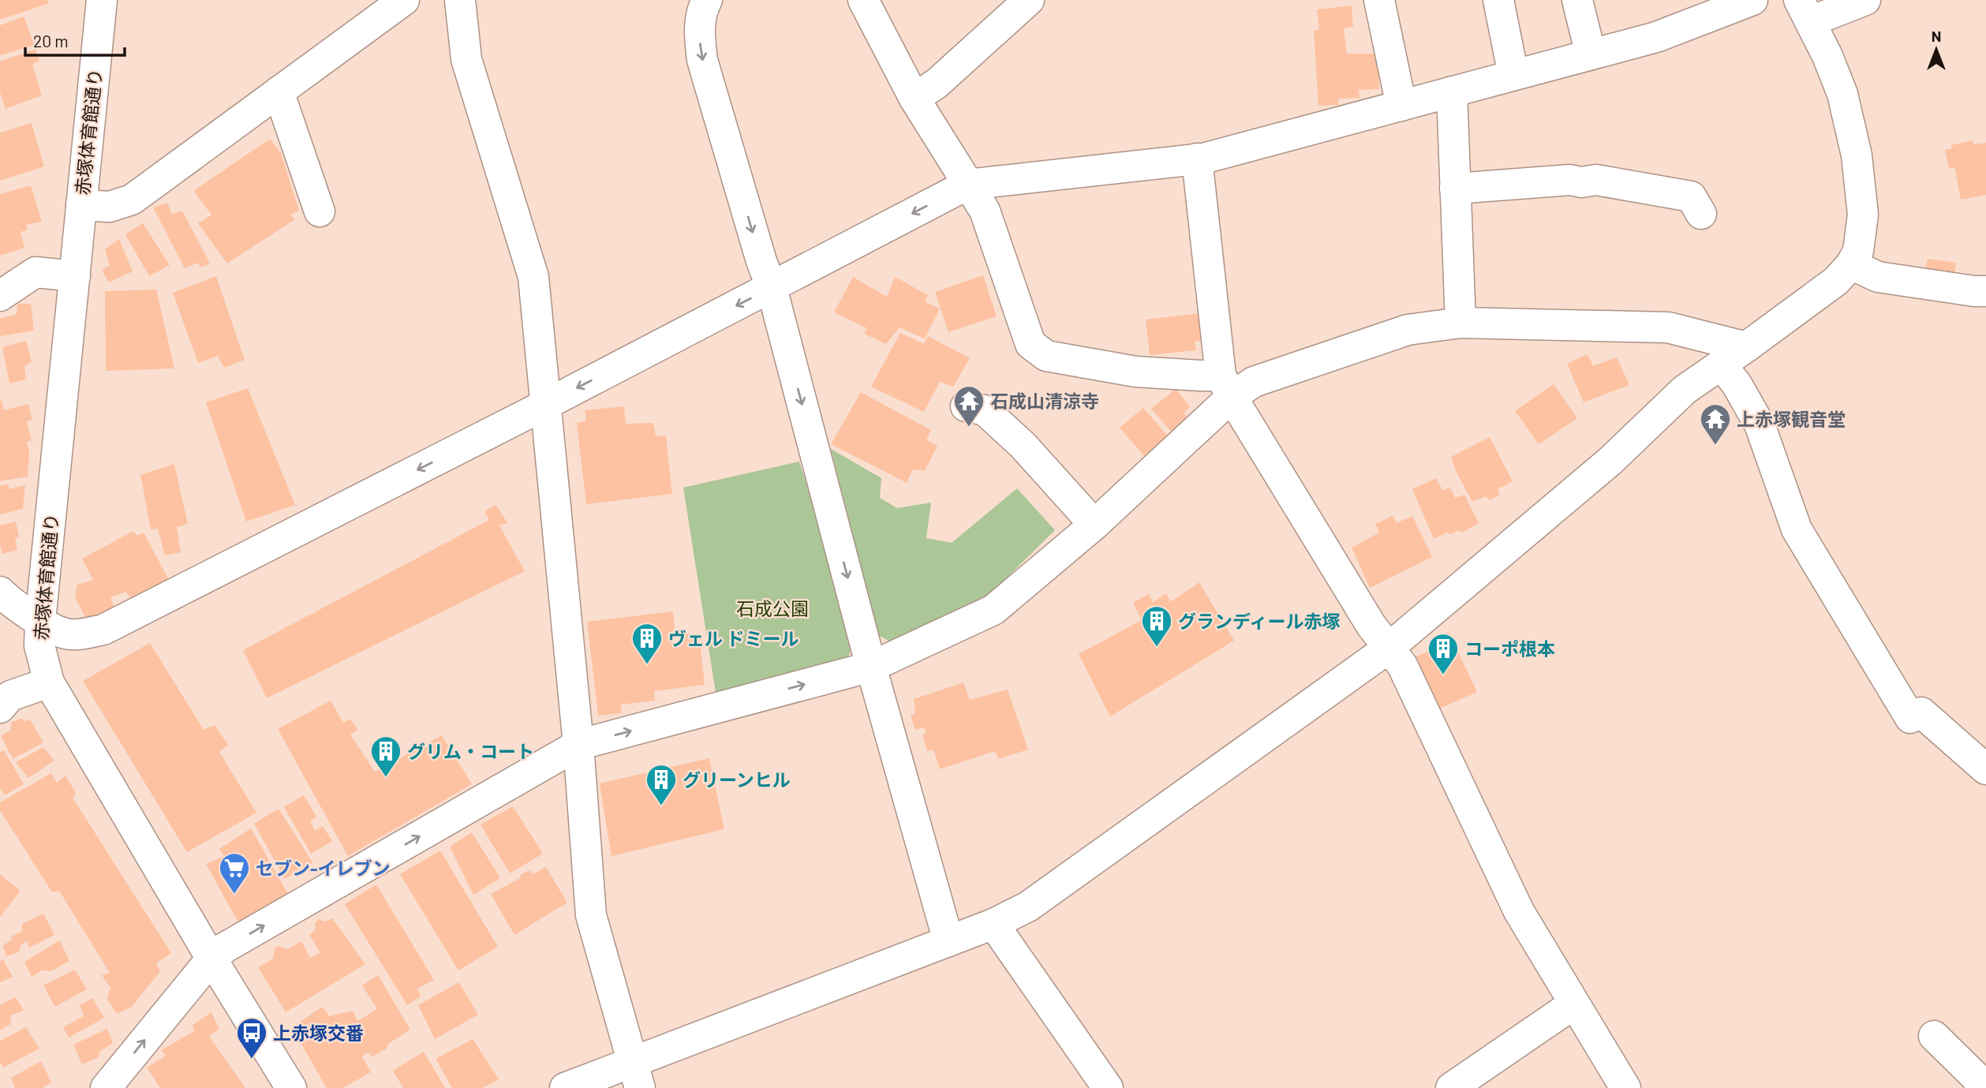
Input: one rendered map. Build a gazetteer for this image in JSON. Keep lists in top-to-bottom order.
{
  "streets": {
    "street": ["赤塚体育館通り"]
  },
  "parks": ["石成公園"],
  "places": {
    "temple": ["石成山清涼寺", "上赤塚観音堂"],
    "building": [
      "グランディール赤塚",
      "ヴェル ドミール",
      "コーポ根本",
      "グリム・コート",
      "グリーンヒル"
    ],
    "supermarket": ["セブン-イレブン"],
    "bus stop": ["上赤塚交番"]
  },
  "scale_bar": "20 m",
  "north": "top"
}
